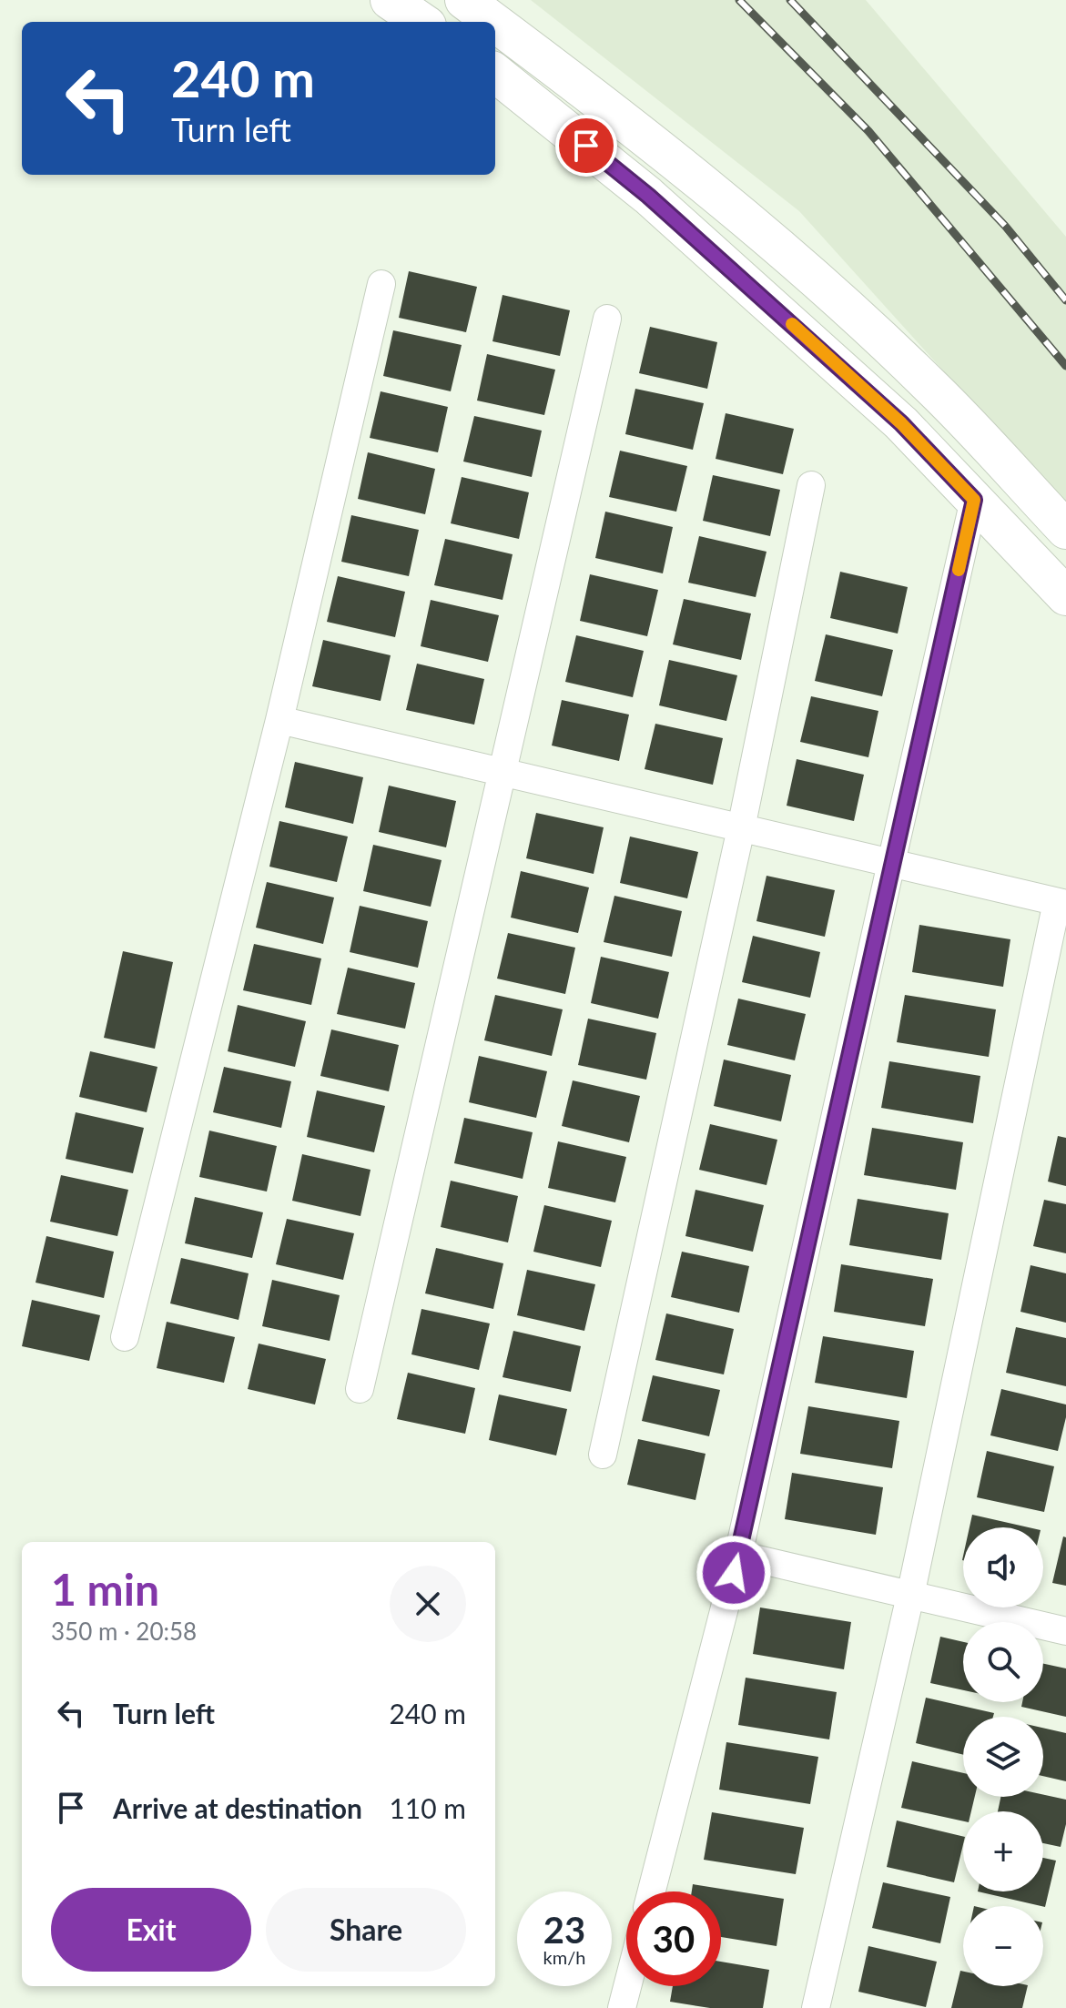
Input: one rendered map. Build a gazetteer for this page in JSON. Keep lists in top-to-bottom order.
{
  "page": {
    "turn": ["240 m", "Turn left"],
    "map_buttons": ["+", "−"],
    "heading": ["1 min", "350 m · 20:58"],
    "list": [
      {
        "name": "Turn left",
        "value": "240 m"
      },
      {
        "name": "Arrive at destination",
        "value": "110 m"
      }
    ],
    "buttons": ["Exit", "Share"],
    "speed": "23 km/h",
    "limit": "30"
  }
}
